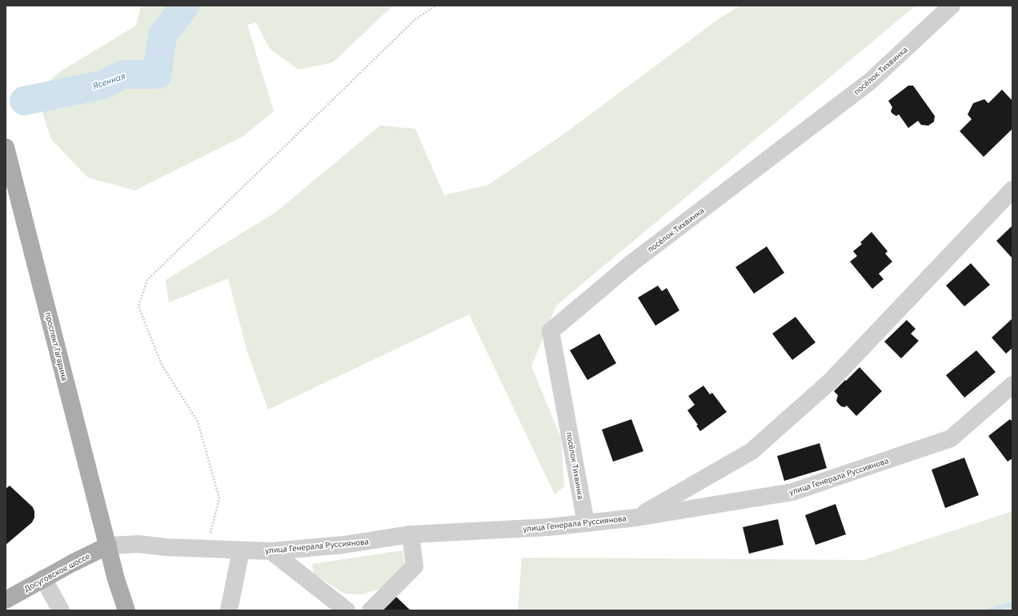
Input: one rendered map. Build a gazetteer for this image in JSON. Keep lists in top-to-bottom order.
{
  "streets": {
    "main road": ["проспект Гагарина", "Досуговское шоссе"],
    "street": ["посёлок Тихвинка", "улица Генерала Руссиянова"]
  },
  "crossings": [
    ["посёлок Тихвинка", "улица Генерала Руссиянова"],
    ["проспект Гагарина", "улица Генерала Руссиянова"],
    ["проспект Гагарина", "Досуговское шоссе"],
    ["улица Генерала Руссиянова", "Досуговское шоссе"]
  ],
  "water": ["Ясенная"]
}
